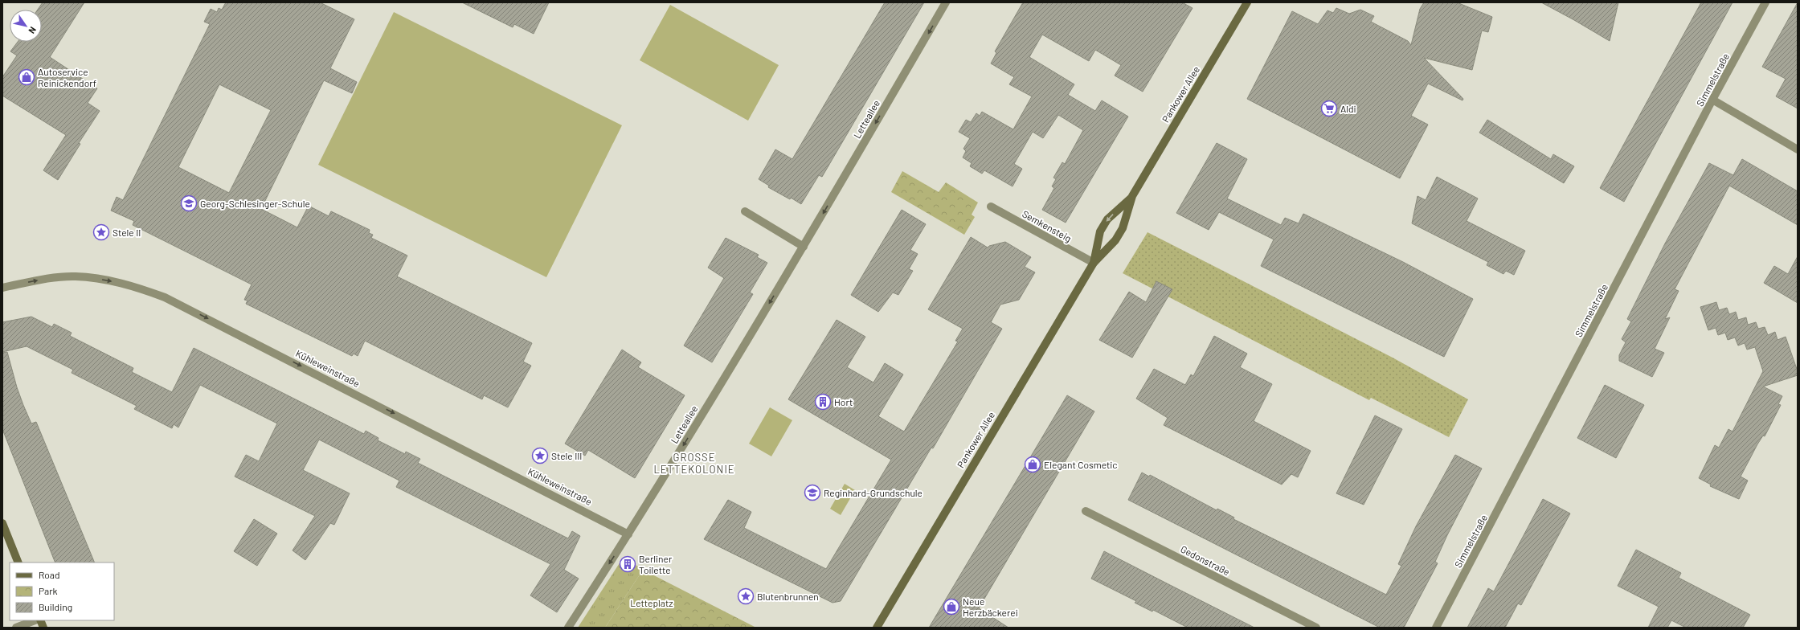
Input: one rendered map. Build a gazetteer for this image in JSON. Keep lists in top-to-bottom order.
{
  "streets": {
    "street": [
      "Simmelstraße",
      "Pankower Allee",
      "Letteallee",
      "Semkensteig",
      "Kühleweinstraße",
      "Gedonstraße"
    ]
  },
  "crossings": [
    ["Pankower Allee", "Semkensteig"],
    ["Letteallee", "Kühleweinstraße"]
  ],
  "one_way": ["Letteallee", "Kühleweinstraße"],
  "districts": ["GROSSE LETTEKOLONIE"],
  "parks": ["Letteplatz"],
  "places": {
    "shop": ["Autoservice Reinickendorf", "Elegant Cosmetic", "Neue Herzbäckerei"],
    "supermarket": ["Aldi"],
    "school or university": ["Georg-Schlesinger-Schule", "Reginhard-Grundschule"],
    "place": ["Stele II", "Stele III", "Blutenbrunnen"],
    "building": ["Hort", "Berliner Toilette"]
  },
  "legend": ["Road", "Park", "Building"],
  "north": "bottom right"
}
